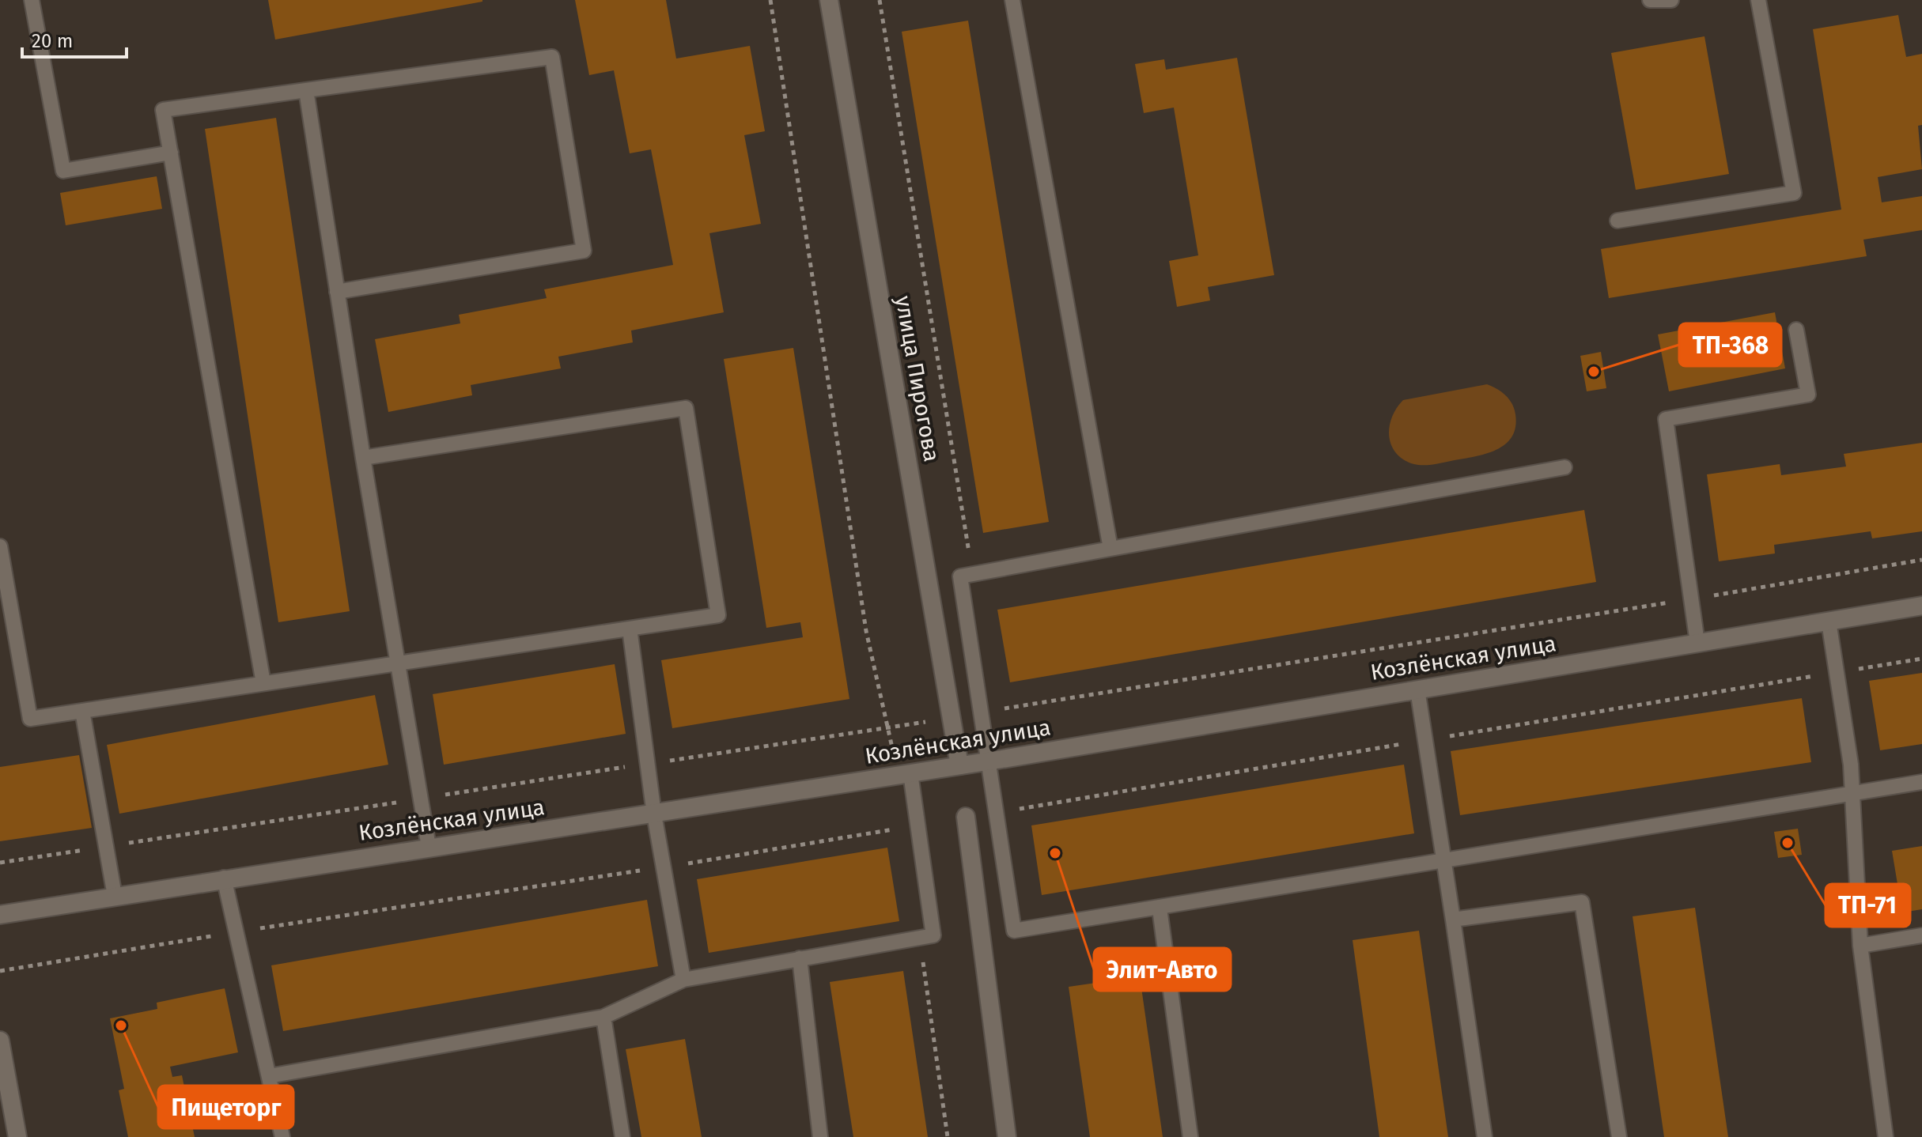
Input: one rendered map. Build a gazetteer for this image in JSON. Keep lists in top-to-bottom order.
{
  "streets": {
    "street": ["улица Пирогова", "Козлёнская улица"]
  },
  "crossings": [
    ["улица Пирогова", "Козлёнская улица"]
  ],
  "places": [
    "ТП-368",
    "ТП-71",
    "Элит-Авто",
    "Пищеторг"
  ],
  "scale_bar": "20 m"
}
